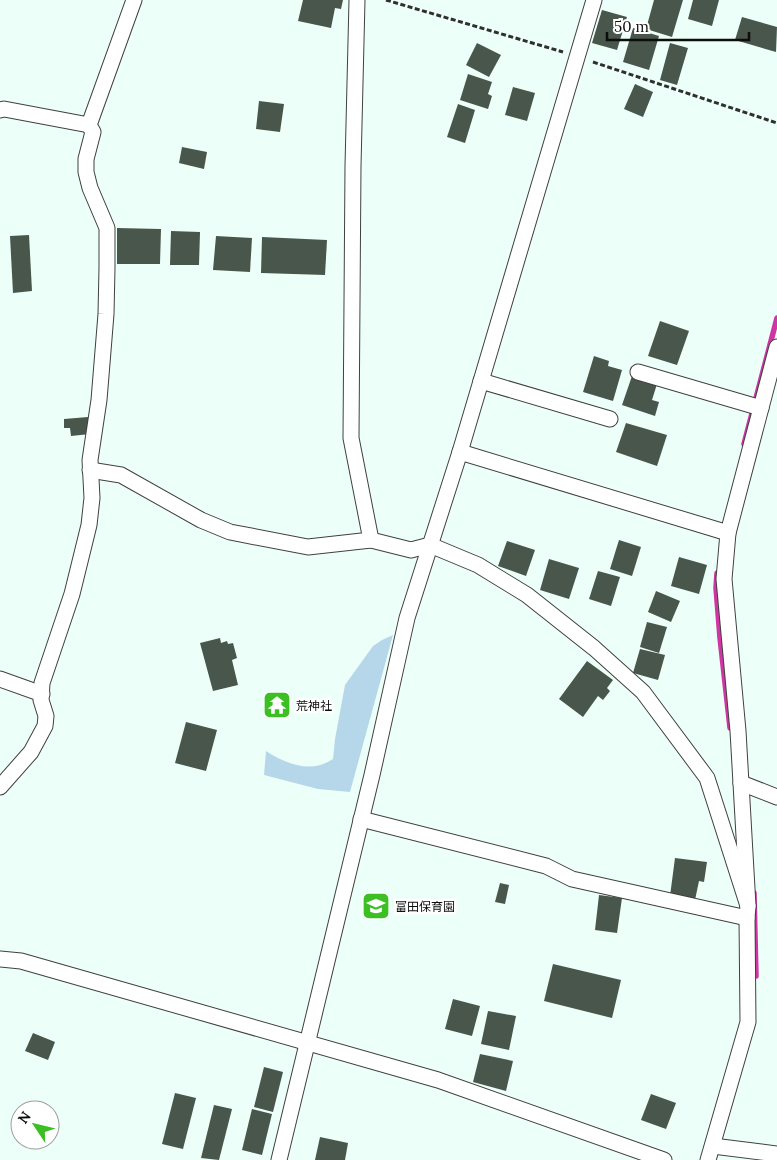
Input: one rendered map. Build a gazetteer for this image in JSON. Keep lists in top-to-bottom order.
{
  "places": {
    "temple": ["荒神社"],
    "school or university": ["富田保育園"]
  },
  "scale_bar": "50 m",
  "north": "top left"
}
